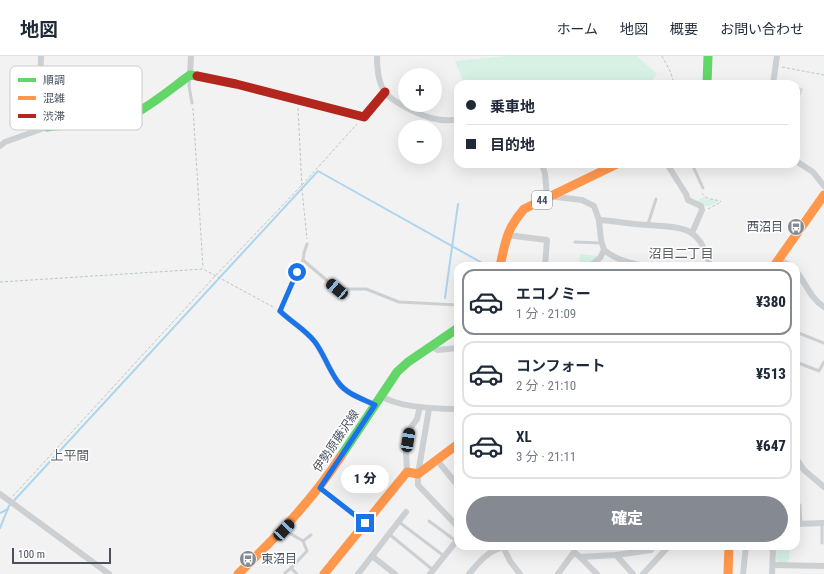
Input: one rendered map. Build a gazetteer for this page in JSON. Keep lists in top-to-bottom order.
{
  "streets": {
    "street": ["44", "伊勢原藤沢線"]
  },
  "districts": ["沼目二丁目", "上平間"],
  "places": {
    "bus stop": ["西沼目", "東沼目"]
  },
  "legend": ["順調", "混雑", "渋滞"],
  "scale_bar": "100 m",
  "page": {
    "header": "地図",
    "nav": [
      "ホーム",
      "地図",
      "概要",
      "お問い合わせ"
    ],
    "map_buttons": ["+", "−"],
    "banner": ["乗車地", "目的地"],
    "list": [
      {
        "name": "エコノミー",
        "note": "1 分 · 21:09",
        "value": "¥380"
      },
      {
        "name": "コンフォート",
        "note": "2 分 · 21:10",
        "value": "¥513"
      },
      {
        "name": "XL",
        "note": "3 分 · 21:11",
        "value": "¥647"
      }
    ],
    "bubble": "1 分",
    "buttons": "確定",
    "scale": "100 m"
  }
}
